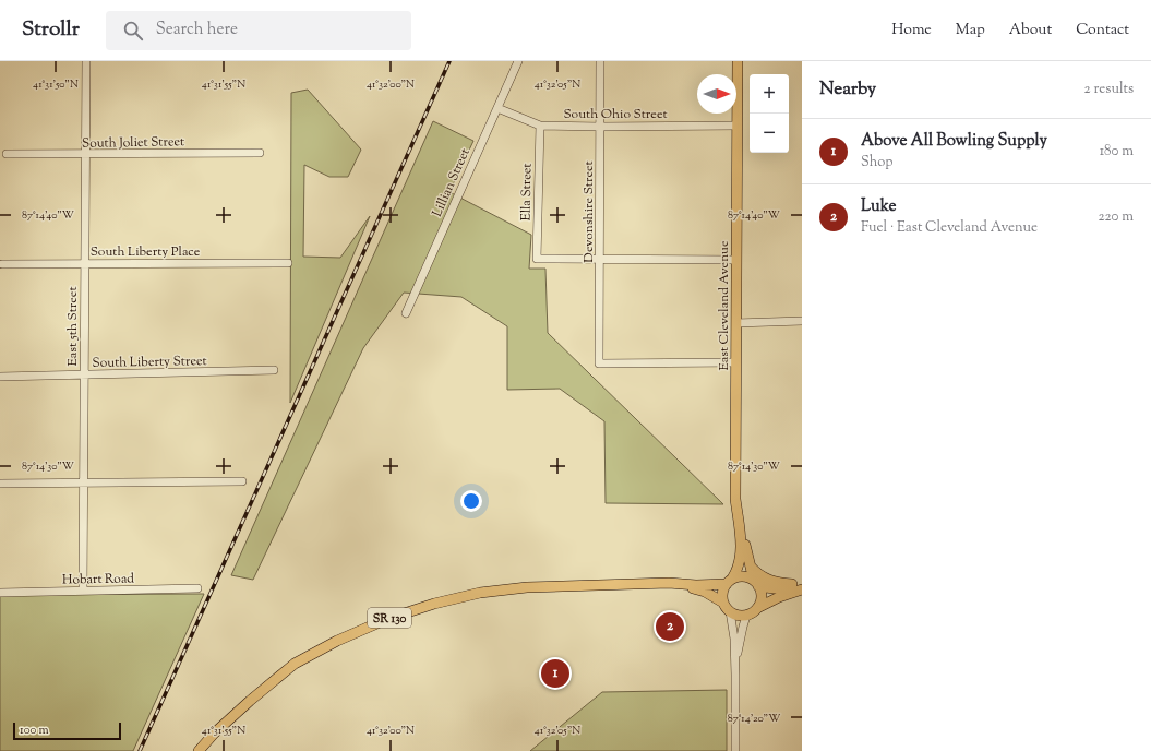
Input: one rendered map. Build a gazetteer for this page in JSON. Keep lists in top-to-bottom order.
{
  "streets": {
    "main road": ["East Cleveland Avenue", "SR 130"],
    "street": [
      "South Ohio Street",
      "South Joliet Street",
      "Lillian Street",
      "Ella Street",
      "Devonshire Street",
      "South Liberty Place",
      "East 5th Street",
      "South Liberty Street",
      "Hobart Road"
    ]
  },
  "crossings": [
    ["South Ohio Street", "Lillian Street"],
    ["South Ohio Street", "Ella Street"],
    ["South Ohio Street", "Devonshire Street"],
    ["South Ohio Street", "East Cleveland Avenue"],
    ["South Joliet Street", "East 5th Street"],
    ["Ella Street", "Devonshire Street"],
    ["Devonshire Street", "East Cleveland Avenue"],
    ["South Liberty Place", "East 5th Street"],
    ["East 5th Street", "South Liberty Street"],
    ["East 5th Street", "Hobart Road"]
  ],
  "scale_bar": "100 m",
  "north": "right",
  "page": {
    "header": "Strollr",
    "search": "Search here",
    "nav": [
      "Home",
      "Map",
      "About",
      "Contact"
    ],
    "heading": ["Nearby", "2 results"],
    "map_buttons": ["+", "−"],
    "list": [
      {
        "mark": "1",
        "name": "Above All Bowling Supply",
        "note": "Shop",
        "value": "180 m"
      },
      {
        "mark": "2",
        "name": "Luke",
        "note": "Fuel · East Cleveland Avenue",
        "value": "220 m"
      }
    ],
    "pins": ["2", "1"],
    "scale": "100 m"
  },
  "coordinates": [
    "41°31'50\"N",
    "41°31'55\"N",
    "41°32'00\"N",
    "41°32'05\"N",
    "87°14'40\"W",
    "87°14'30\"W",
    "87°14'20\"W"
  ]
}
